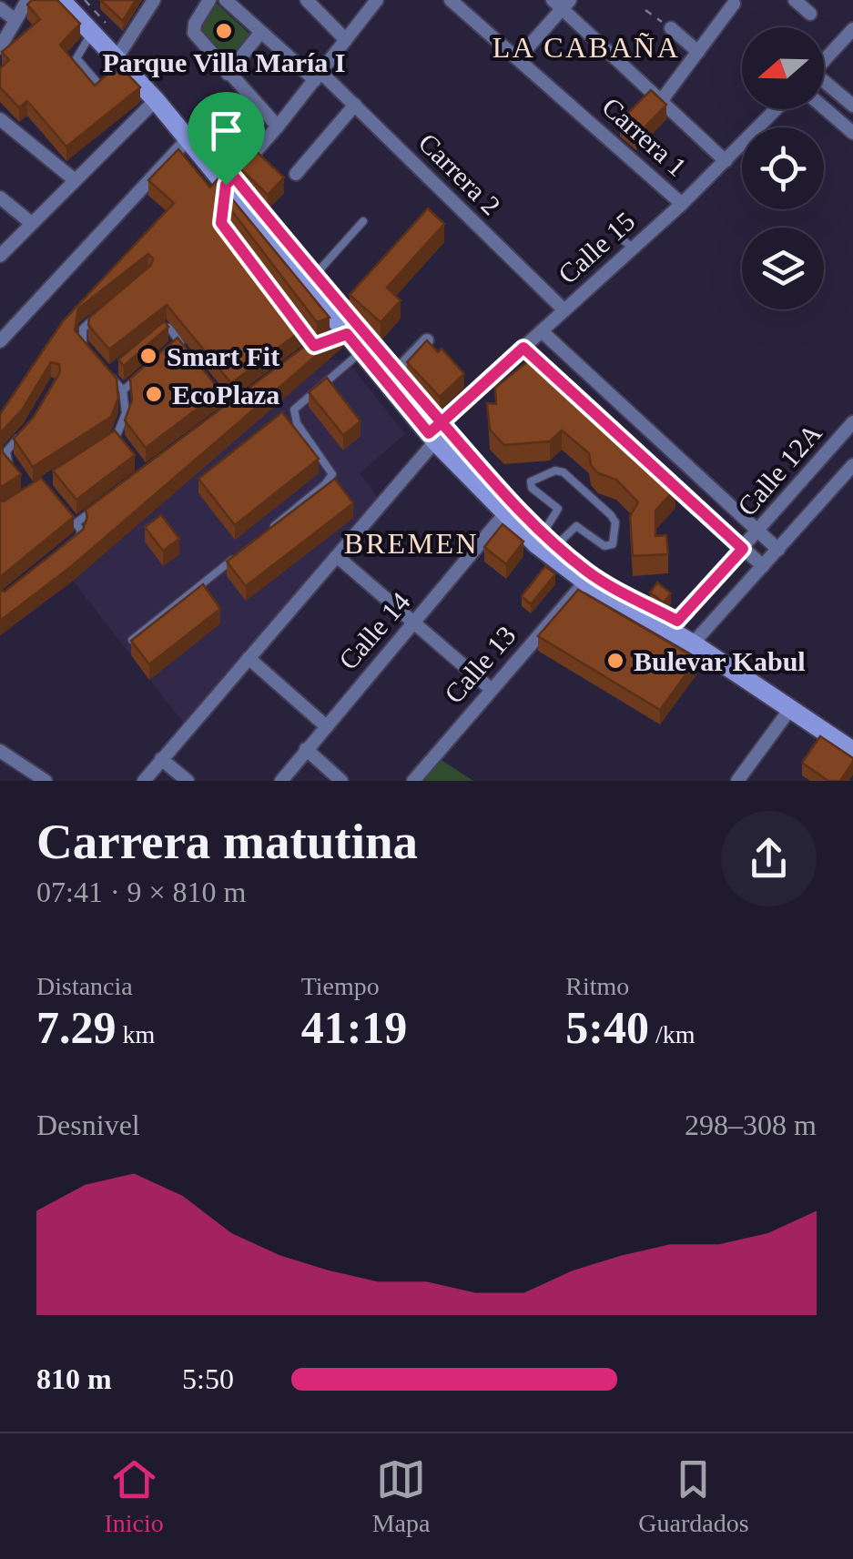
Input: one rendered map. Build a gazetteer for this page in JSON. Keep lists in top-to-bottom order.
{
  "streets": {
    "street": [
      "Carrera 1",
      "Carrera 2",
      "Calle 15",
      "Calle 12A",
      "Calle 14",
      "Calle 13"
    ]
  },
  "crossings": [
    ["Carrera 1", "Calle 15"],
    ["Carrera 2", "Calle 15"]
  ],
  "districts": ["LA CABAÑA", "BREMEN"],
  "places": [
    "Parque Villa María I",
    "Smart Fit",
    "EcoPlaza",
    "Bulevar Kabul"
  ],
  "north": "left",
  "page": {
    "heading": ["Carrera matutina", "07:41 · 9 × 810 m"],
    "stats": [
      ["Distancia", "7.29 km"],
      ["Tiempo", "41:19"],
      ["Ritmo", "5:40 /km"]
    ],
    "chart": ["Desnivel", "298–308 m"],
    "list": [
      {
        "name": "810 m",
        "note": "5:50"
      }
    ],
    "tabs": ["Inicio", "Mapa", "Guardados"]
  }
}
